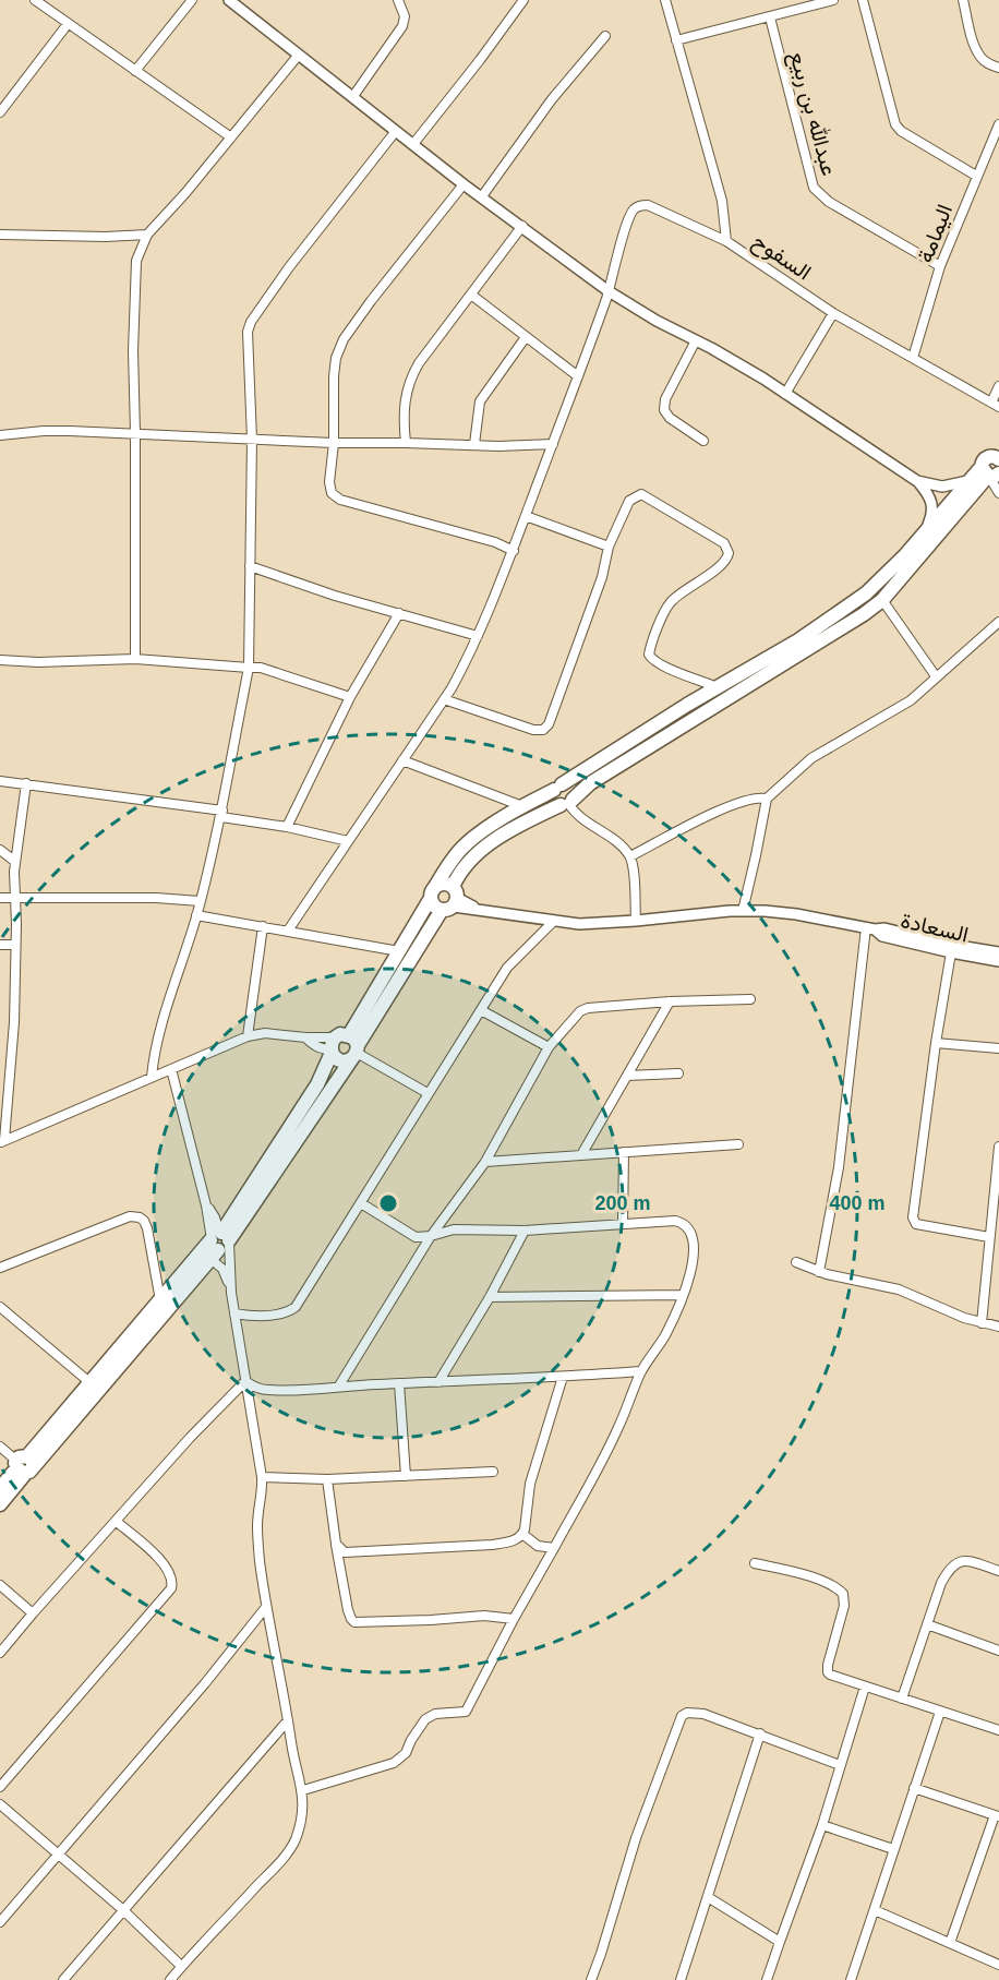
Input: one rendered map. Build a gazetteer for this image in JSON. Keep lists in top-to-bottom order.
{
  "streets": {
    "street": [
      "عبدالله بن ربيع",
      "اليمامة",
      "السفوح",
      "السعادة"
    ]
  },
  "crossings": [
    ["عبدالله بن ربيع", "اليمامة"],
    ["اليمامة", "السفوح"]
  ],
  "rings": ["200 m", "400 m"]
}
